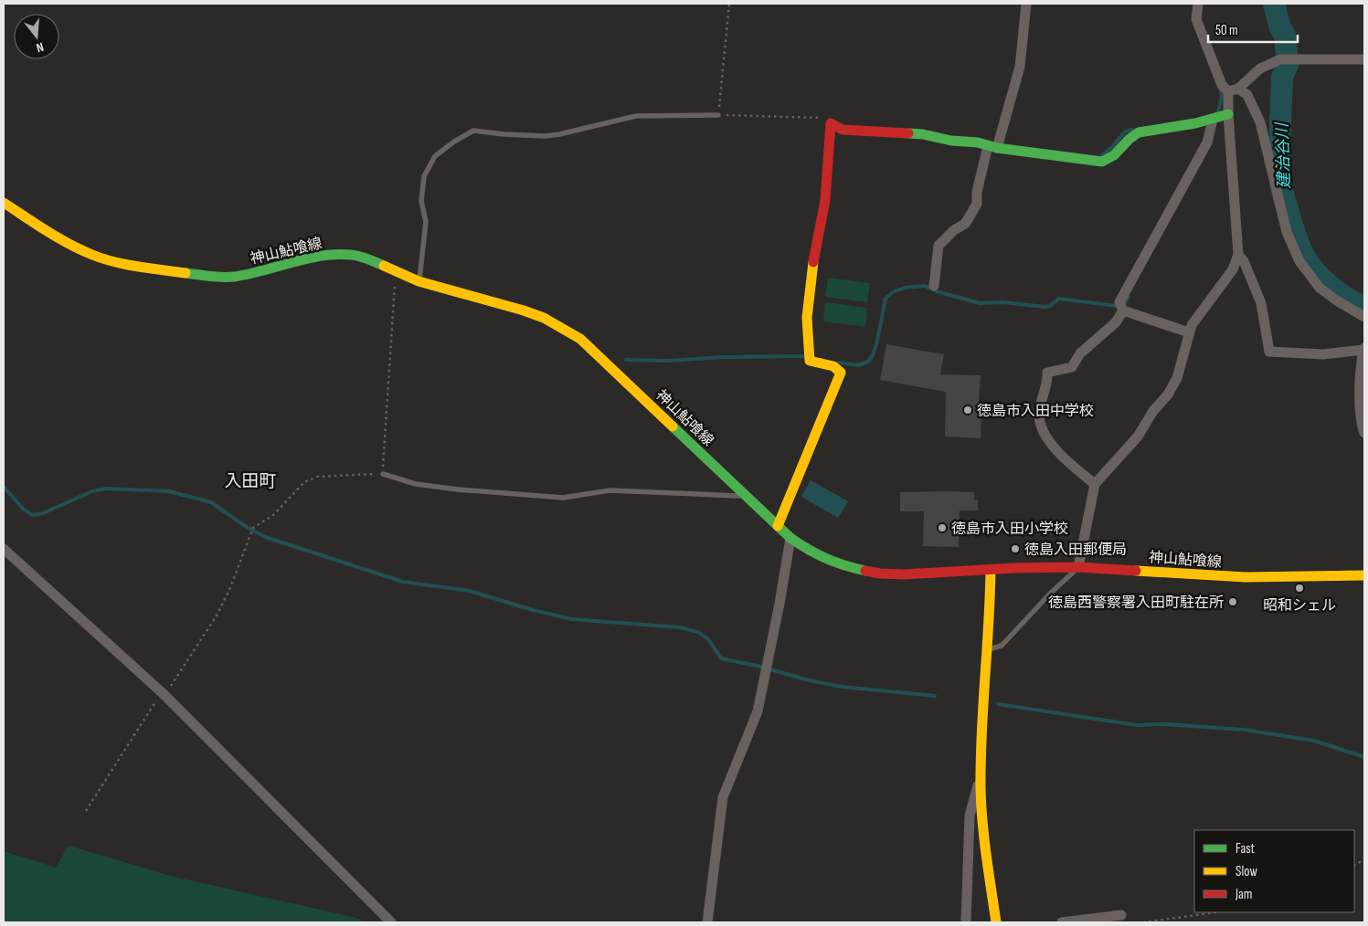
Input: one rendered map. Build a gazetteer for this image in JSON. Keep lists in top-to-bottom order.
{
  "streets": {
    "main road": ["神山鮎喰線"]
  },
  "districts": ["入田町"],
  "water": ["建治谷川"],
  "places": [
    "徳島市入田中学校",
    "徳島市入田小学校",
    "徳島入田郵便局",
    "昭和シェル",
    "徳島西警察署入田町駐在所"
  ],
  "legend": ["Fast", "Slow", "Jam"],
  "scale_bar": "50 m",
  "north": "bottom"
}
